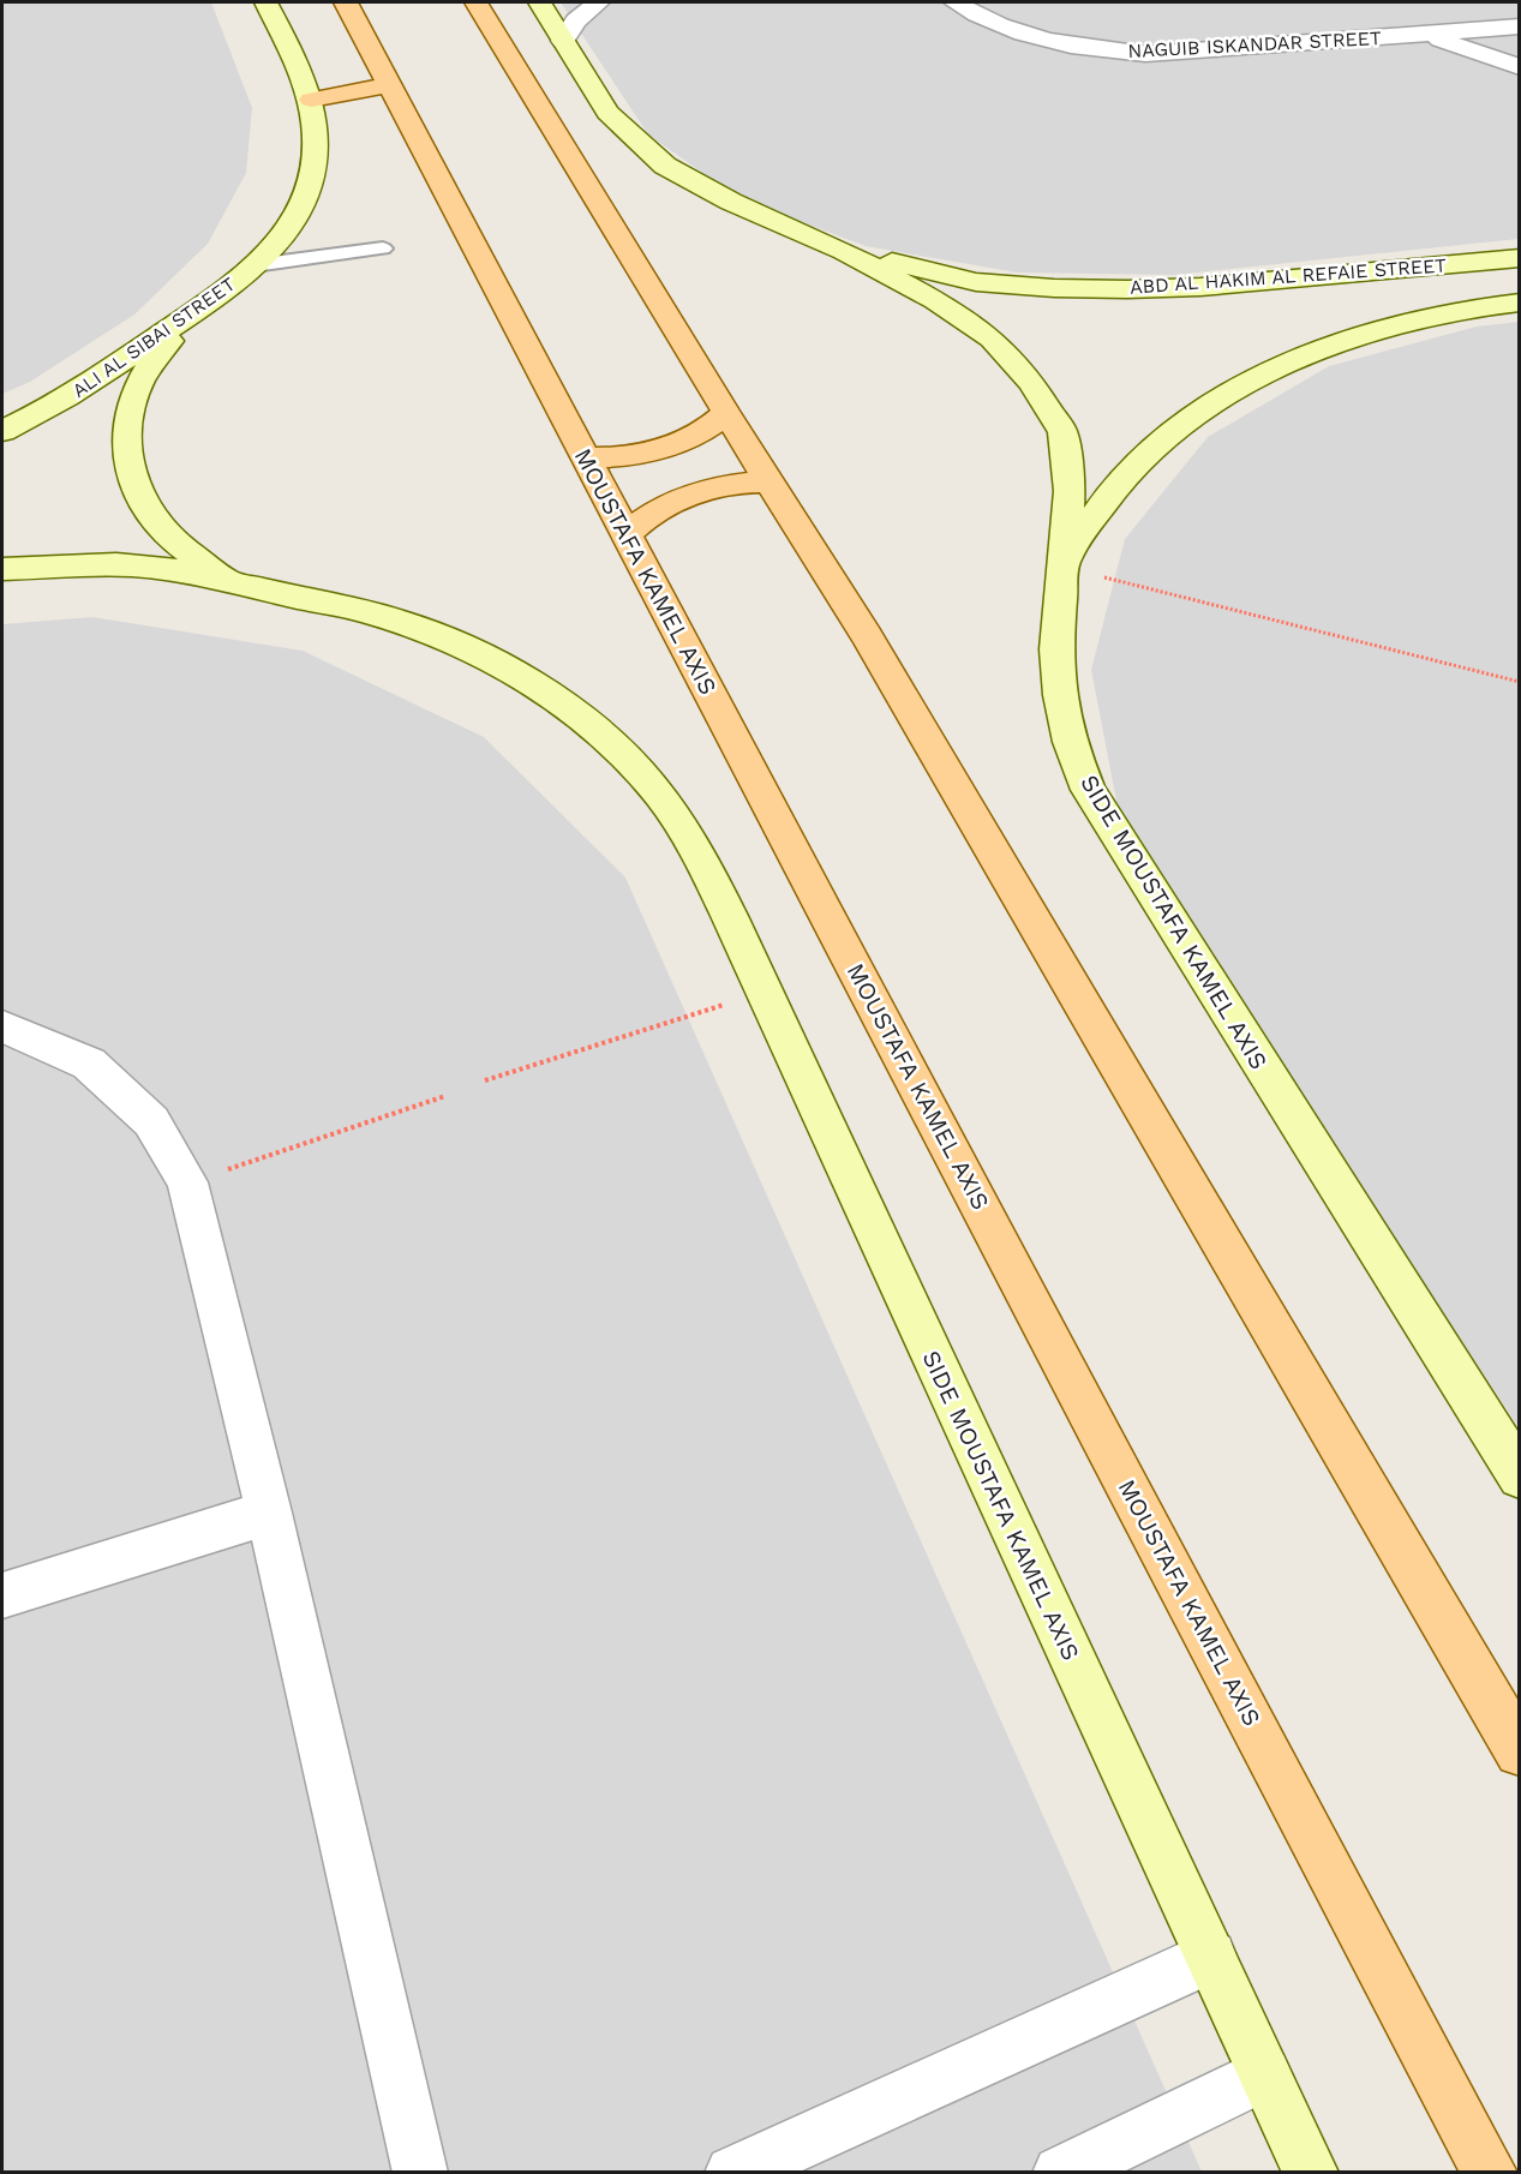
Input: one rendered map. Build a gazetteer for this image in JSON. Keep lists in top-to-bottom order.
{
  "streets": {
    "main road": ["MOUSTAFA KAMEL AXIS"],
    "street": [
      "NAGUIB ISKANDAR STREET",
      "ABD AL HAKIM AL REFAIE STREET",
      "ALI AL SIBAI STREET",
      "SIDE MOUSTAFA KAMEL AXIS"
    ]
  },
  "crossings": [
    ["ABD AL HAKIM AL REFAIE STREET", "SIDE MOUSTAFA KAMEL AXIS"]
  ]
}
